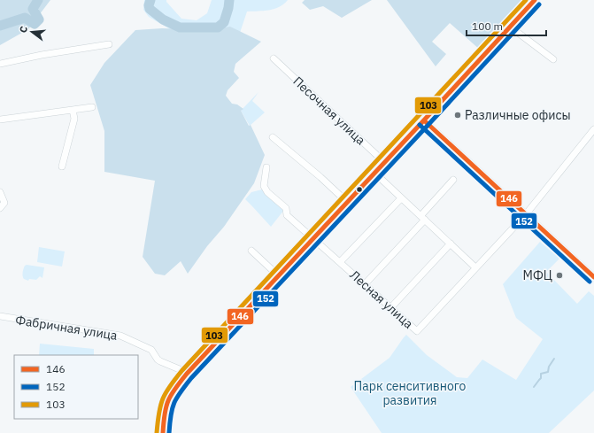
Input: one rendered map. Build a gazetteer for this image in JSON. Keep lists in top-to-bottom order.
{
  "streets": {
    "street": ["Песочная улица", "Лесная улица", "Фабричная улица"]
  },
  "parks": ["Парк сенситивного развития"],
  "places": ["Различные офисы", "МФЦ"],
  "lines": ["transit line 146", "transit line 103", "transit line 152"],
  "legend": ["146", "152", "103"],
  "scale_bar": "100 m",
  "north": "left"
}
